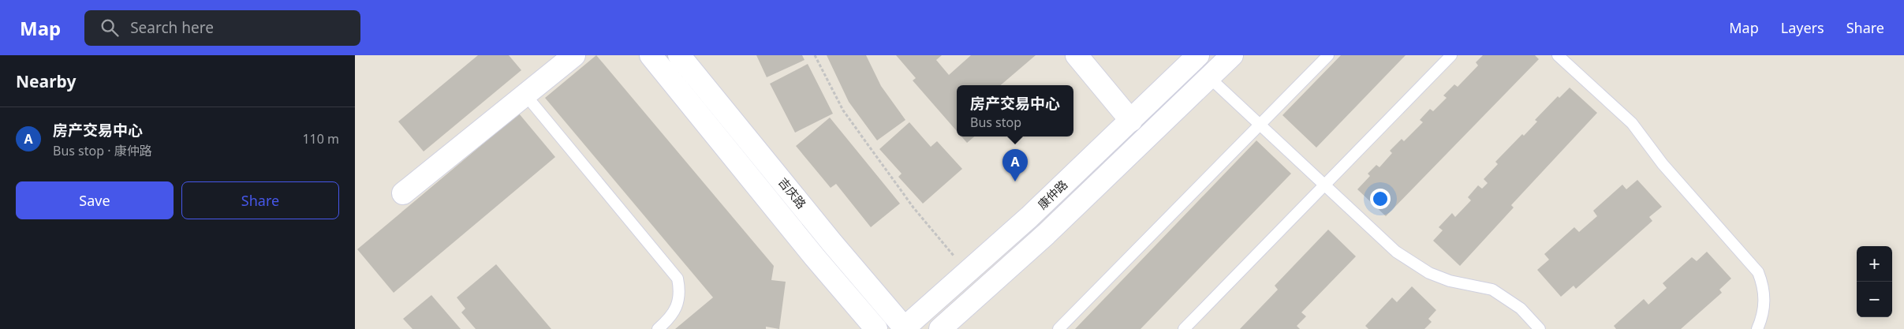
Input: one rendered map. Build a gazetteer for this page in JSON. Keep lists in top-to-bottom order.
{
  "streets": {
    "street": ["吉庆路", "康仲路"]
  },
  "crossings": [
    ["吉庆路", "康仲路"]
  ],
  "page": {
    "header": "Map",
    "search": "Search here",
    "nav": ["Map", "Layers", "Share"],
    "heading": "Nearby",
    "popup": ["房产交易中心", "Bus stop"],
    "list": [
      {
        "mark": "A",
        "name": "房产交易中心",
        "note": "Bus stop · 康仲路",
        "value": "110 m"
      }
    ],
    "pins": "A",
    "buttons": ["Save", "Share"],
    "map_buttons": ["+", "−"]
  }
}
